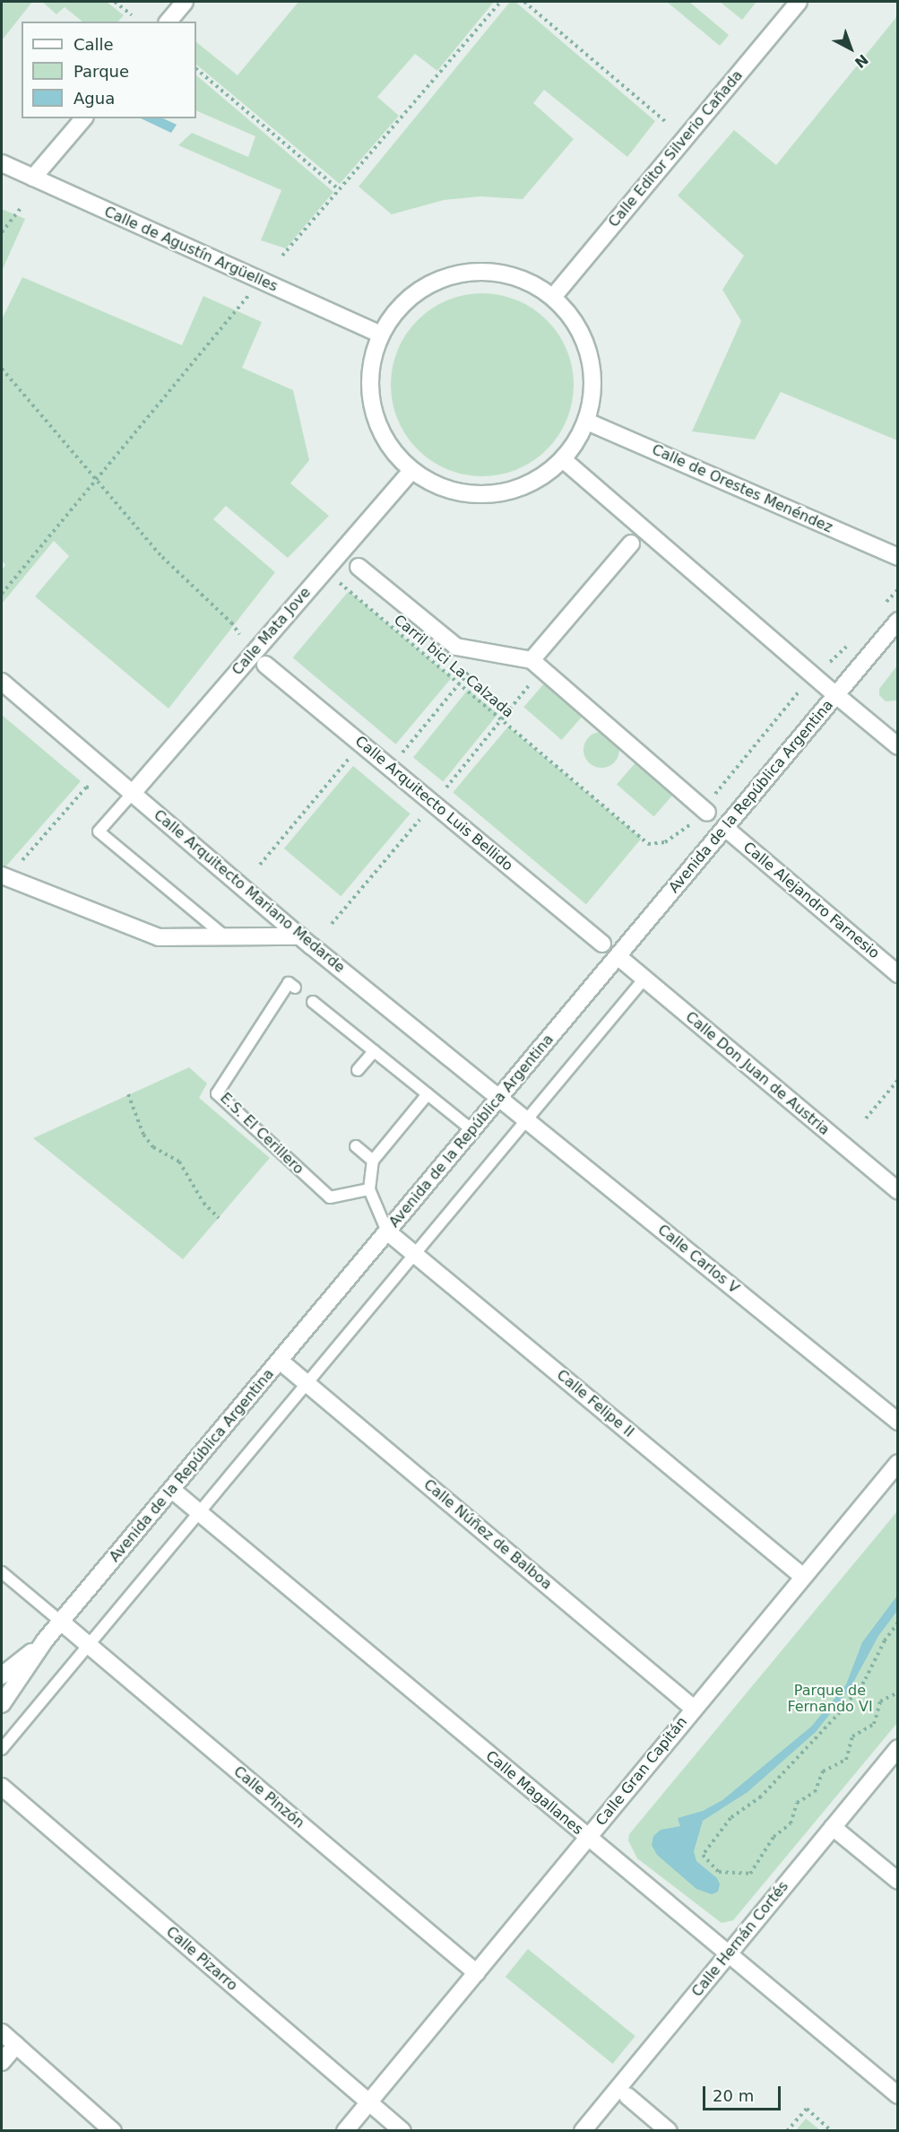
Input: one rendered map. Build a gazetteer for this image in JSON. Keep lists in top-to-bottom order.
{
  "streets": {
    "street": [
      "Calle Editor Silverio Cañada",
      "Calle de Agustín Argüelles",
      "Calle de Orestes Menéndez",
      "Calle Mata Jove",
      "Avenida de la República Argentina",
      "Calle Arquitecto Luis Bellido",
      "Calle Arquitecto Mariano Medarde",
      "Calle Alejandro Farnesio",
      "Calle Don Juan de Austria",
      "Calle Carlos V",
      "Calle Felipe II",
      "Calle Núñez de Balboa",
      "Calle Gran Capitán",
      "Calle Magallanes",
      "Calle Pinzón",
      "Calle Hernán Cortés",
      "Calle Pizarro"
    ],
    "lane": ["E.S. El Cerillero"],
    "path": ["Carril bici La Calzada"]
  },
  "crossings": [
    ["Calle Mata Jove", "Calle Arquitecto Mariano Medarde"],
    ["Avenida de la República Argentina", "Calle Arquitecto Mariano Medarde"],
    ["Avenida de la República Argentina", "Calle Alejandro Farnesio"],
    ["Avenida de la República Argentina", "Calle Don Juan de Austria"],
    ["Avenida de la República Argentina", "Calle Carlos V"],
    ["Avenida de la República Argentina", "Calle Felipe II"],
    ["Avenida de la República Argentina", "Calle Núñez de Balboa"],
    ["Avenida de la República Argentina", "Calle Magallanes"],
    ["Avenida de la República Argentina", "Calle Pinzón"],
    ["Calle Arquitecto Mariano Medarde", "Calle Carlos V"],
    ["Calle Felipe II", "Calle Gran Capitán"],
    ["Calle Núñez de Balboa", "Calle Gran Capitán"],
    ["Calle Gran Capitán", "Calle Magallanes"],
    ["Calle Gran Capitán", "Calle Pinzón"],
    ["Calle Gran Capitán", "Calle Pizarro"],
    ["Calle Magallanes", "Calle Hernán Cortés"]
  ],
  "parks": ["Parque de Fernando VI"],
  "legend": ["Calle", "Parque", "Agua"],
  "scale_bar": "20 m",
  "north": "bottom right"
}
